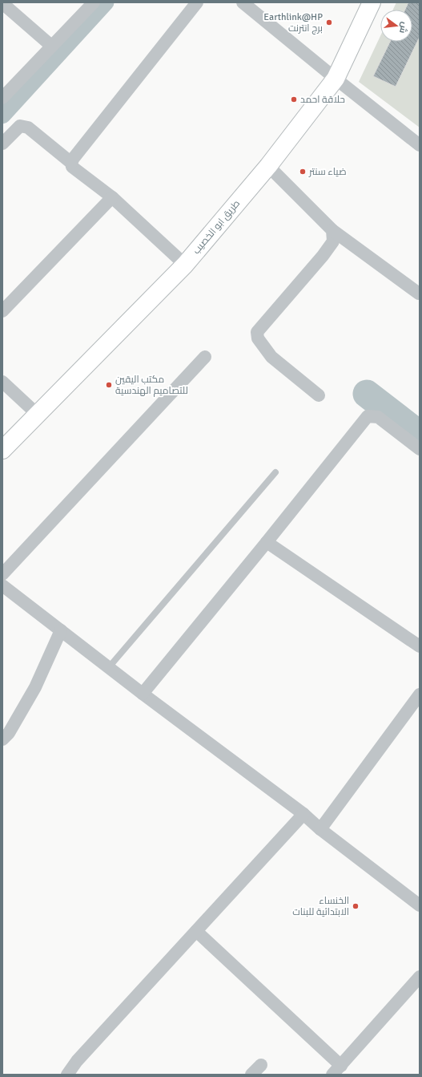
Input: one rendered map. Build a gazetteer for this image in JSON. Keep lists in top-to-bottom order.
{
  "streets": {
    "main road": ["طريق ابو الخصيب"]
  },
  "places": [
    "Earthlink@HP برج انترنت",
    "حلاقة احمد",
    "ضياء سنتر",
    "مكتب اليقين للتصاميم الهندسية",
    "الخنساء الابتدائية للبنات"
  ],
  "north": "right"
}
